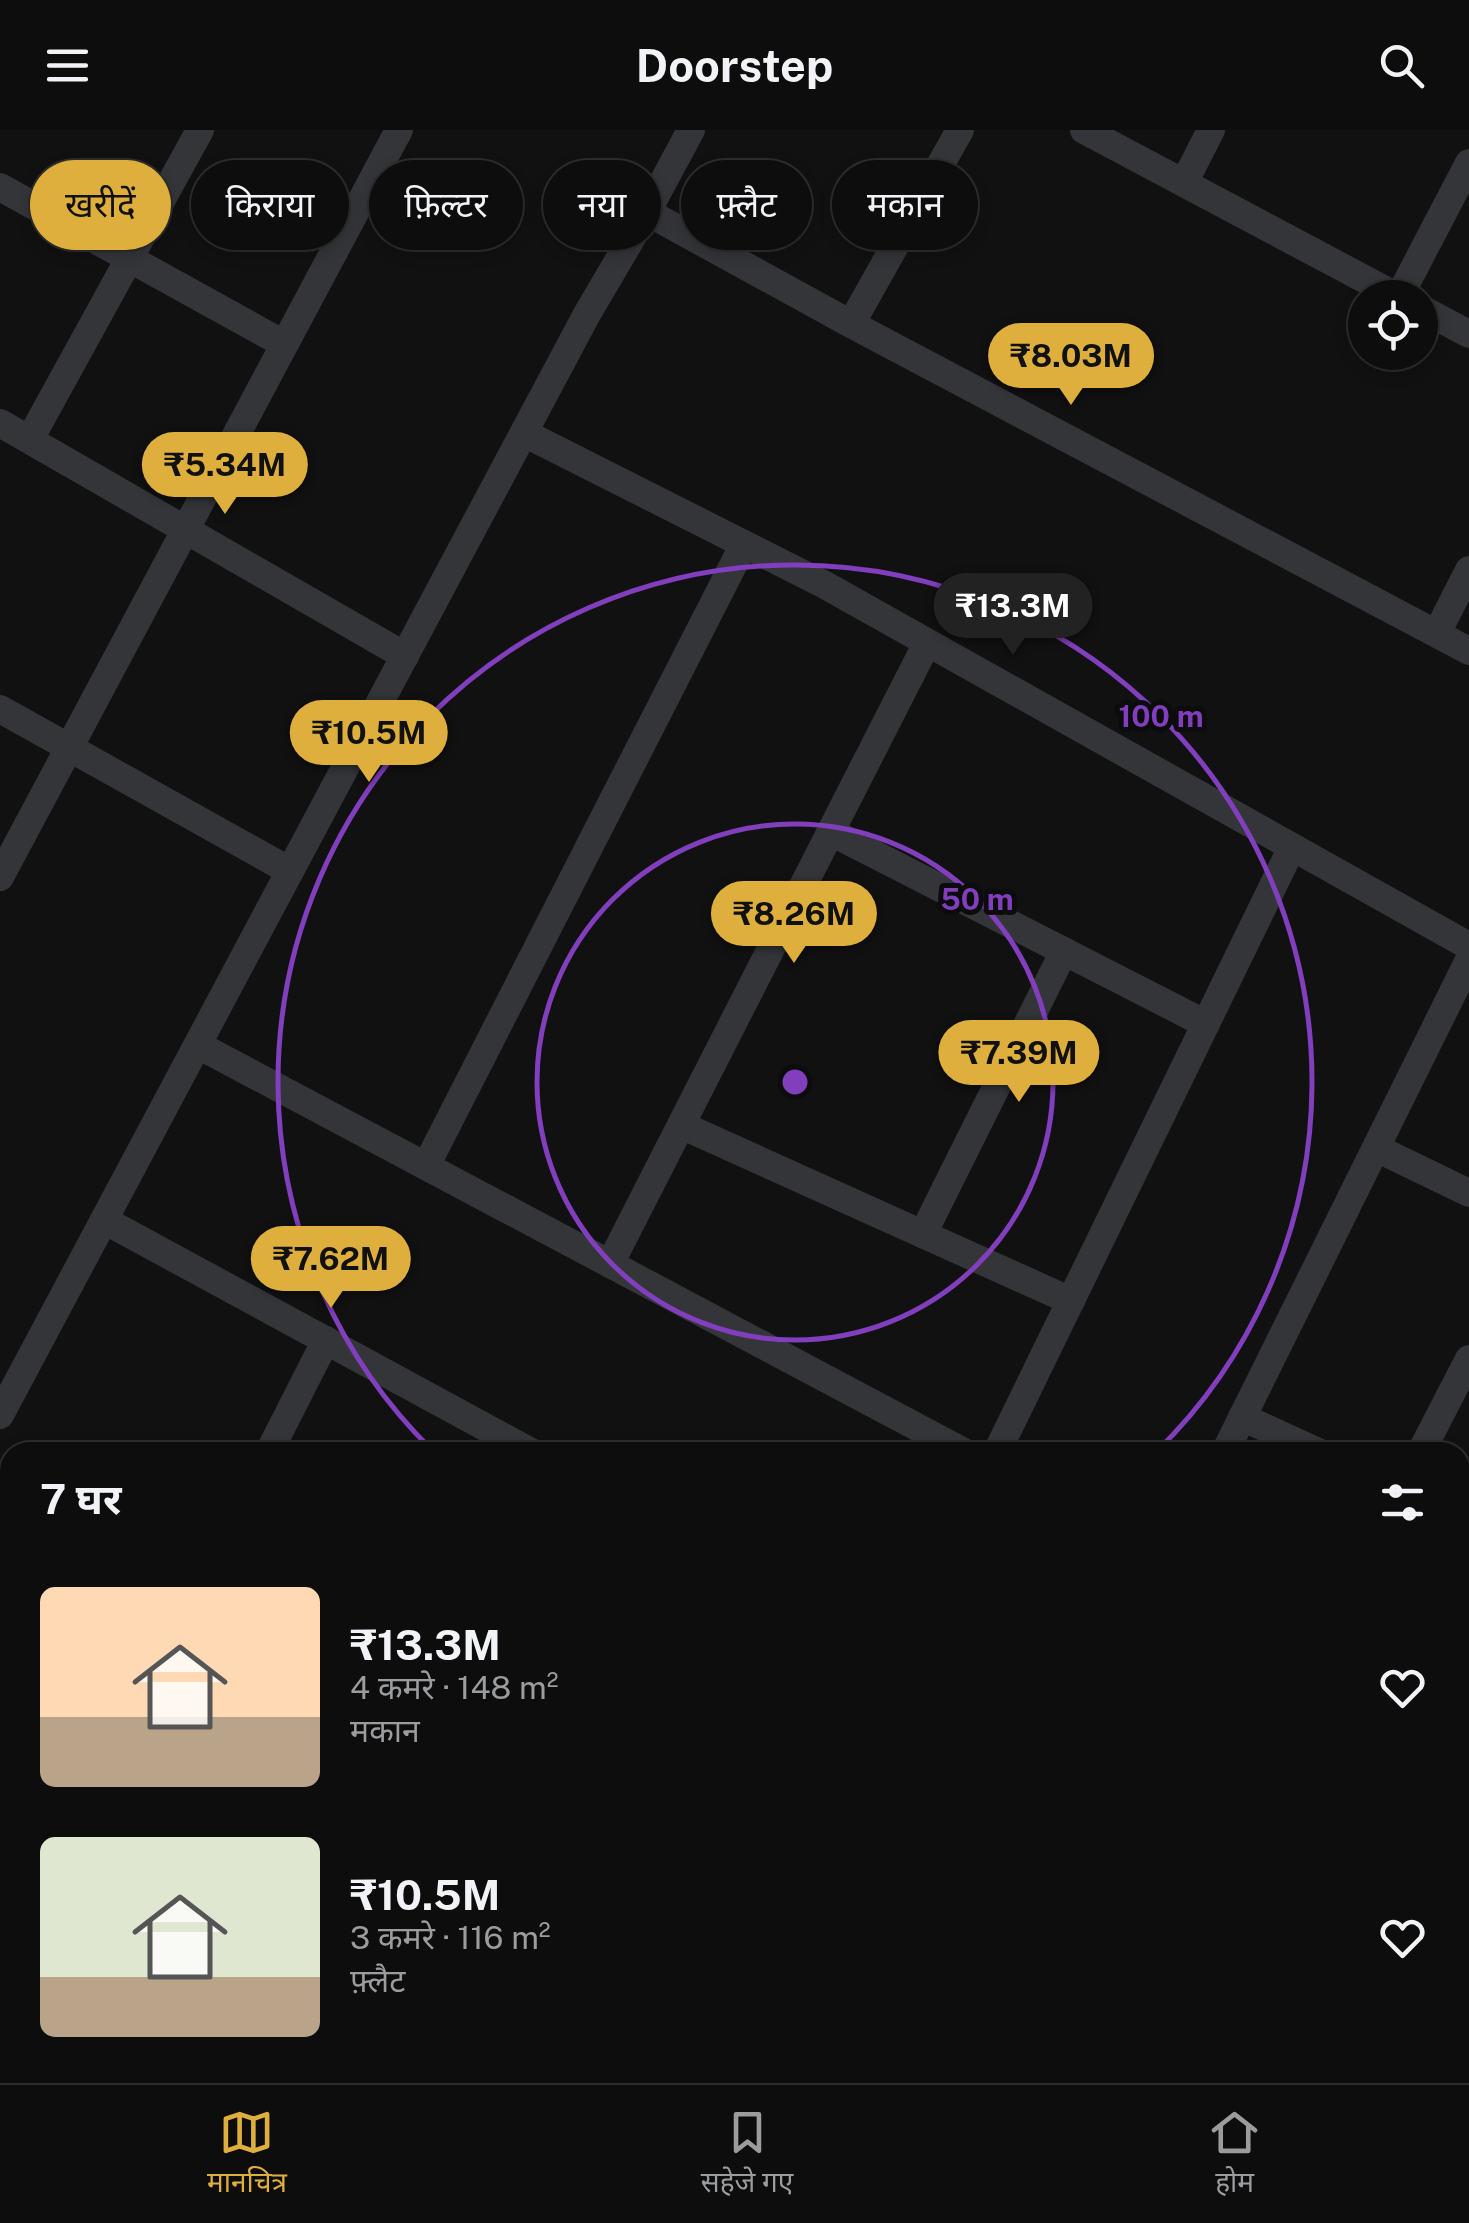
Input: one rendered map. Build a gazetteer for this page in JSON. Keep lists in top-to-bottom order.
{
  "page": {
    "header": "Doorstep",
    "chip": [
      "खरीदें",
      "किराया",
      "फ़िल्टर",
      "नया",
      "फ़्लैट",
      "मकान"
    ],
    "price": [
      "₹8.03M",
      "₹5.34M",
      "₹13.3M",
      "₹10.5M",
      "₹8.26M",
      "₹7.39M",
      "₹7.62M"
    ],
    "heading": "7 घर",
    "list": [
      {
        "name": "₹13.3M",
        "note": "4 कमरे · 148 m² · मकान"
      },
      {
        "name": "₹10.5M",
        "note": "3 कमरे · 116 m² · फ़्लैट"
      }
    ],
    "tabs": ["मानचित्र", "सहेजे गए", "होम"]
  },
  "rings": ["100 m", "50 m"]
}
